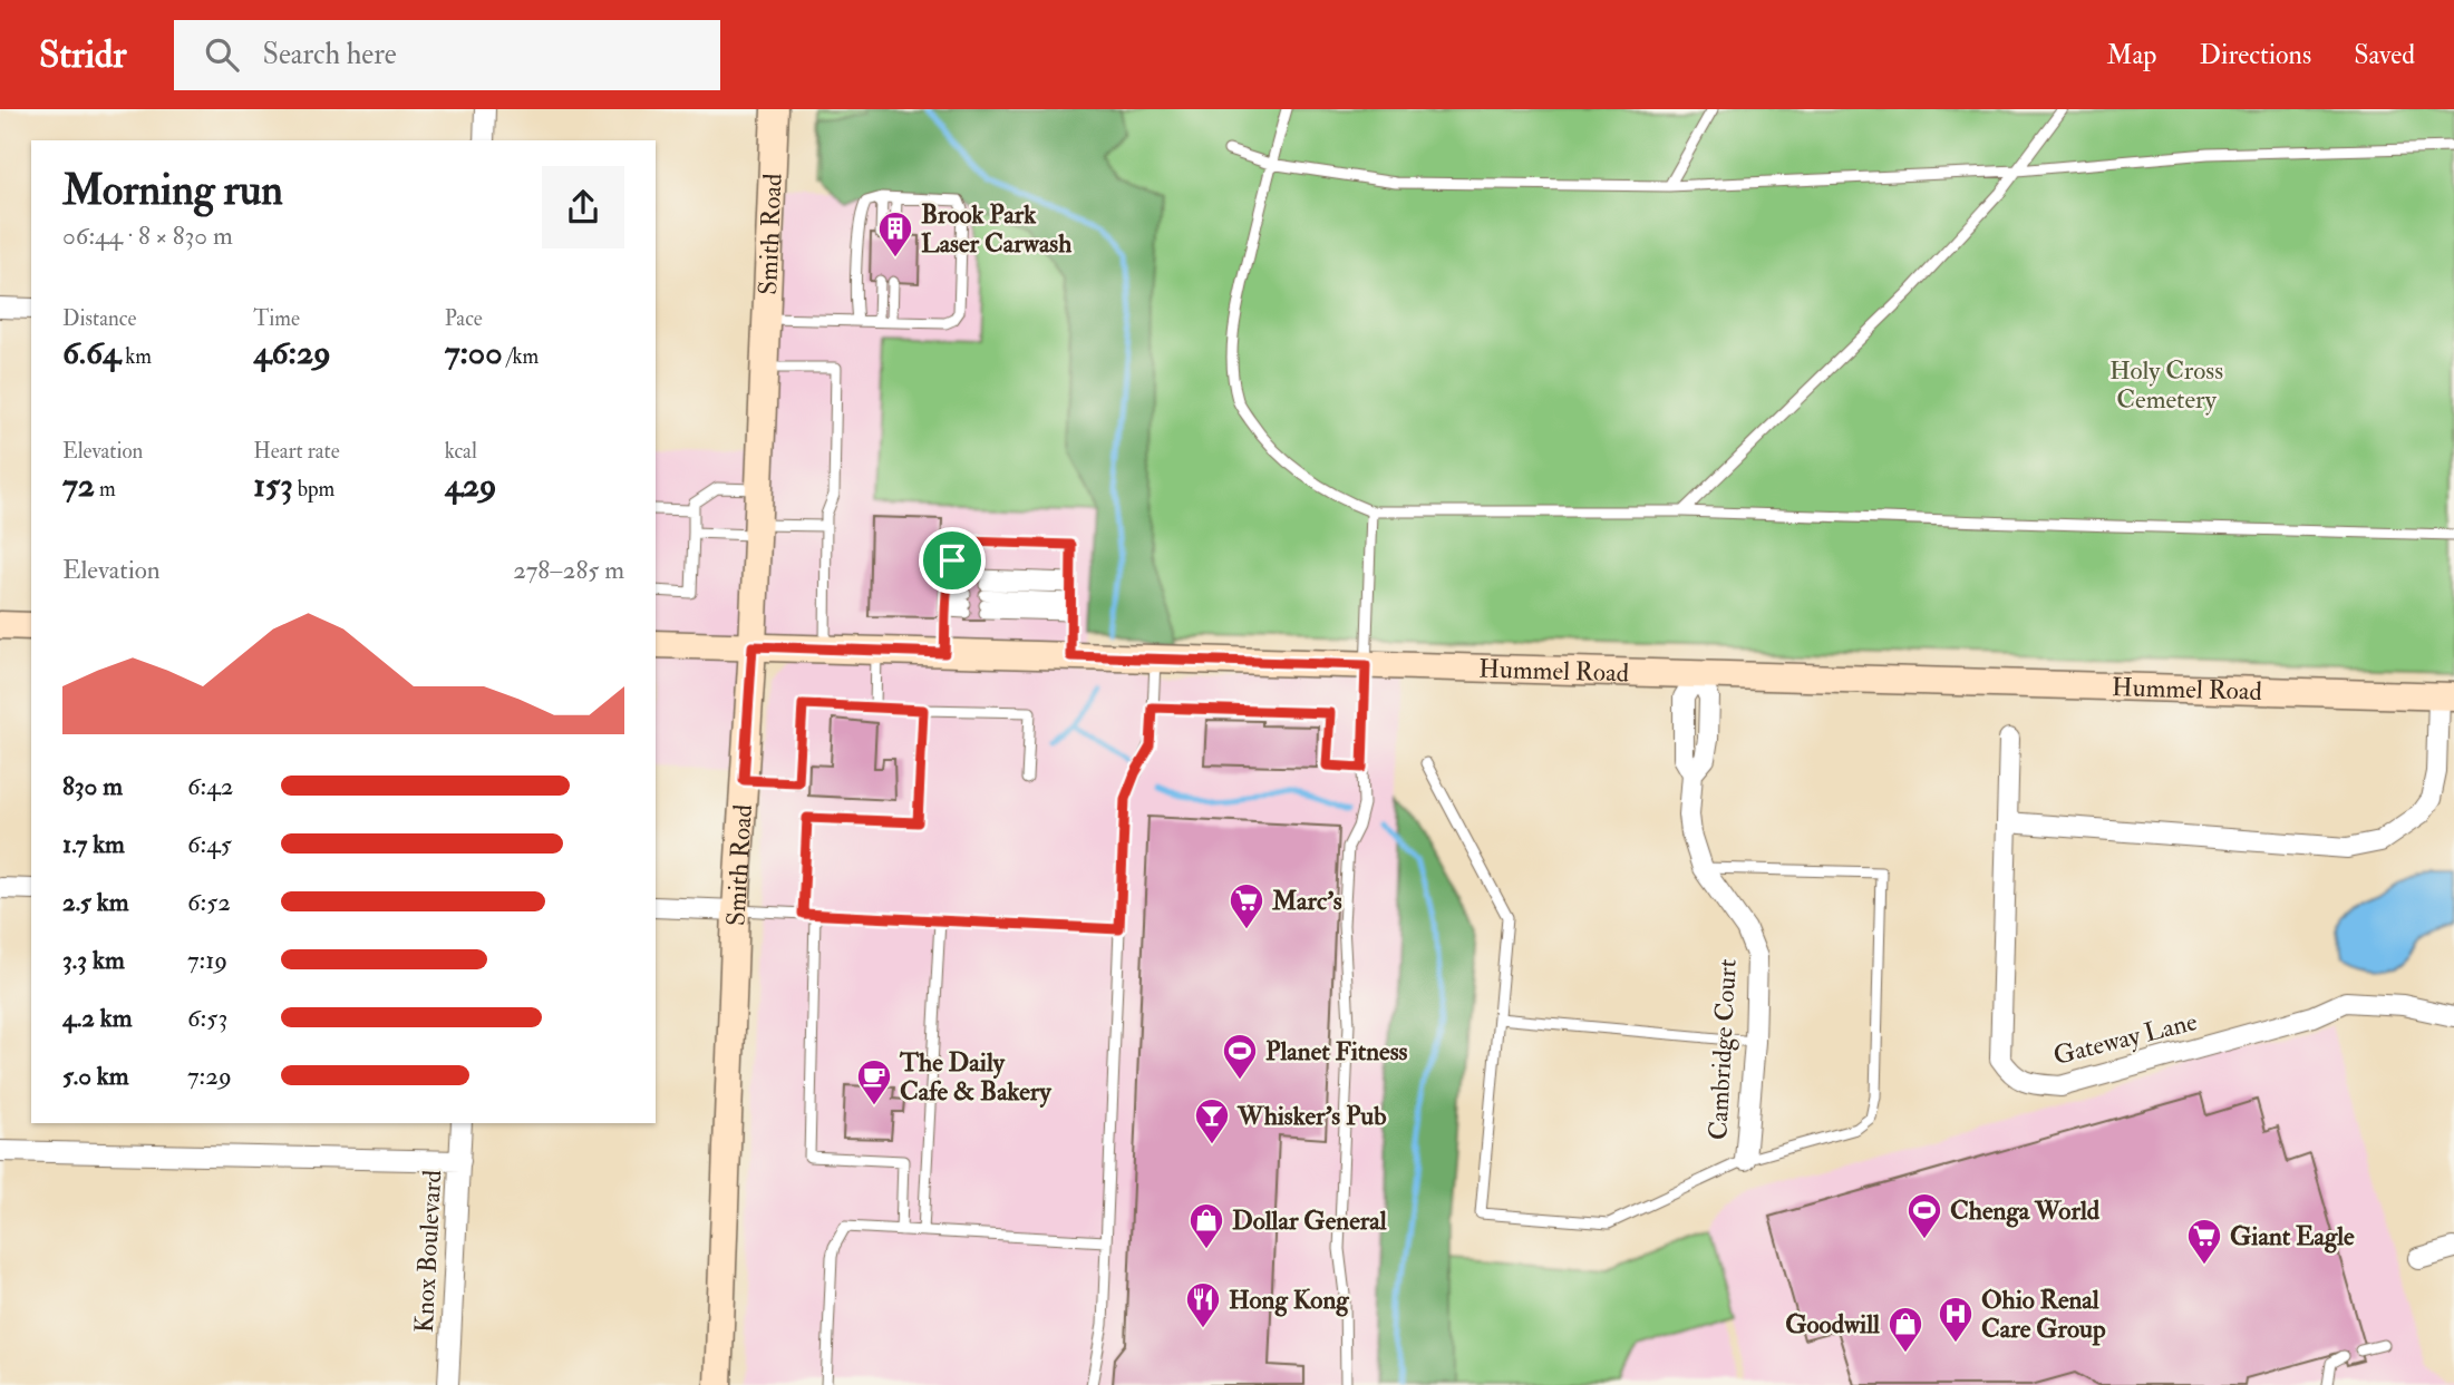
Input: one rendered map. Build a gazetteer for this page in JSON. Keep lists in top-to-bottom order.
{
  "streets": {
    "street": [
      "Smith Road",
      "Hummel Road",
      "Gateway Lane",
      "Cambridge Court",
      "Knox Boulevard"
    ]
  },
  "crossings": [
    ["Smith Road", "Hummel Road"],
    ["Hummel Road", "Cambridge Court"]
  ],
  "parks": ["Holy Cross Cemetery"],
  "places": {
    "building": ["Brook Park Laser Carwash"],
    "supermarket": ["Marc's", "Giant Eagle"],
    "sports": ["Planet Fitness", "Chenga World"],
    "cafe": ["The Daily Cafe & Bakery"],
    "bar": ["Whisker's Pub"],
    "shop": ["Dollar General", "Goodwill"],
    "restaurant": ["Hong Kong"],
    "hospital": ["Ohio Renal Care Group"]
  },
  "page": {
    "header": "Stridr",
    "search": "Search here",
    "nav": ["Map", "Directions", "Saved"],
    "heading": ["Morning run", "06:44 · 8 × 830 m"],
    "stats": [
      ["Distance", "6.64 km"],
      ["Time", "46:29"],
      ["Pace", "7:00 /km"],
      ["Elevation", "72 m"],
      ["Heart rate", "153 bpm"],
      ["kcal", "429"]
    ],
    "chart": ["Elevation", "278–285 m"],
    "list": [
      {
        "name": "830 m",
        "note": "6:42"
      },
      {
        "name": "1.7 km",
        "note": "6:45"
      },
      {
        "name": "2.5 km",
        "note": "6:52"
      },
      {
        "name": "3.3 km",
        "note": "7:19"
      },
      {
        "name": "4.2 km",
        "note": "6:53"
      },
      {
        "name": "5.0 km",
        "note": "7:29"
      }
    ]
  }
}
